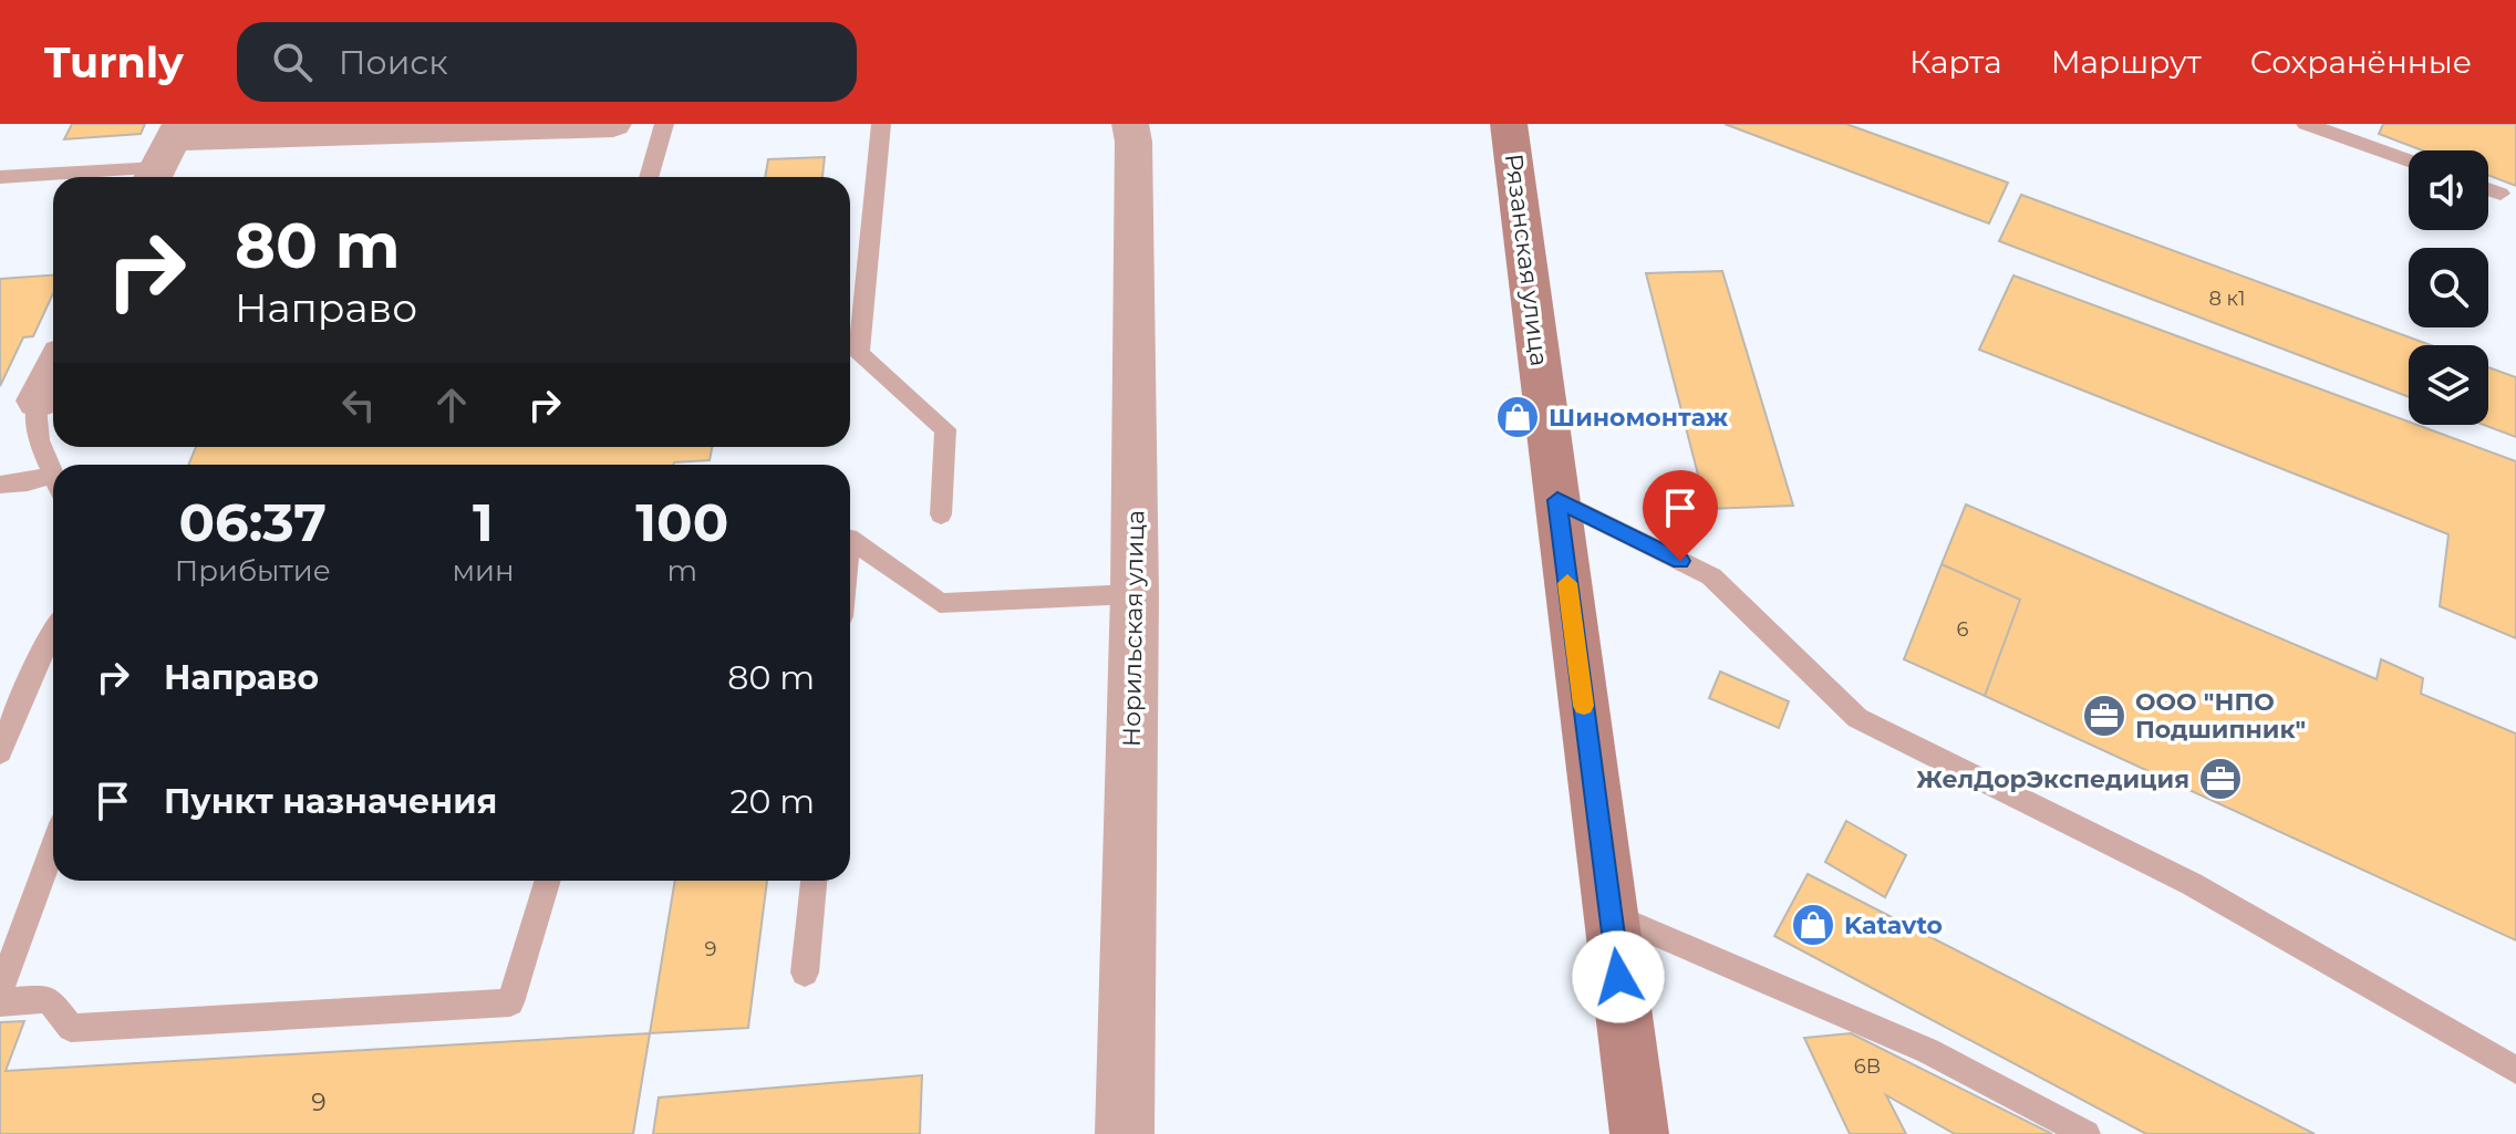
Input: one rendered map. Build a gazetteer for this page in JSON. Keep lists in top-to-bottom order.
{
  "streets": {
    "street": ["Рязанская улица", "Норильская улица"]
  },
  "places": {
    "shop": ["Шиномонтаж", "Katavto"],
    "office": ["ООО \"НПО Подшипник\"", "ЖелДорЭкспедиция"]
  },
  "house_numbers": [
    "8 к1",
    "6",
    "9",
    "6В",
    "9"
  ],
  "page": {
    "header": "Turnly",
    "search": "Поиск",
    "nav": ["Карта", "Маршрут", "Сохранённые"],
    "turn": ["80 m", "Направо"],
    "eta": [
      "06:37",
      "Прибытие",
      "1",
      "мин",
      "100",
      "m"
    ],
    "list": [
      {
        "name": "Направо",
        "value": "80 m"
      },
      {
        "name": "Пункт назначения",
        "value": "20 m"
      }
    ]
  }
}
